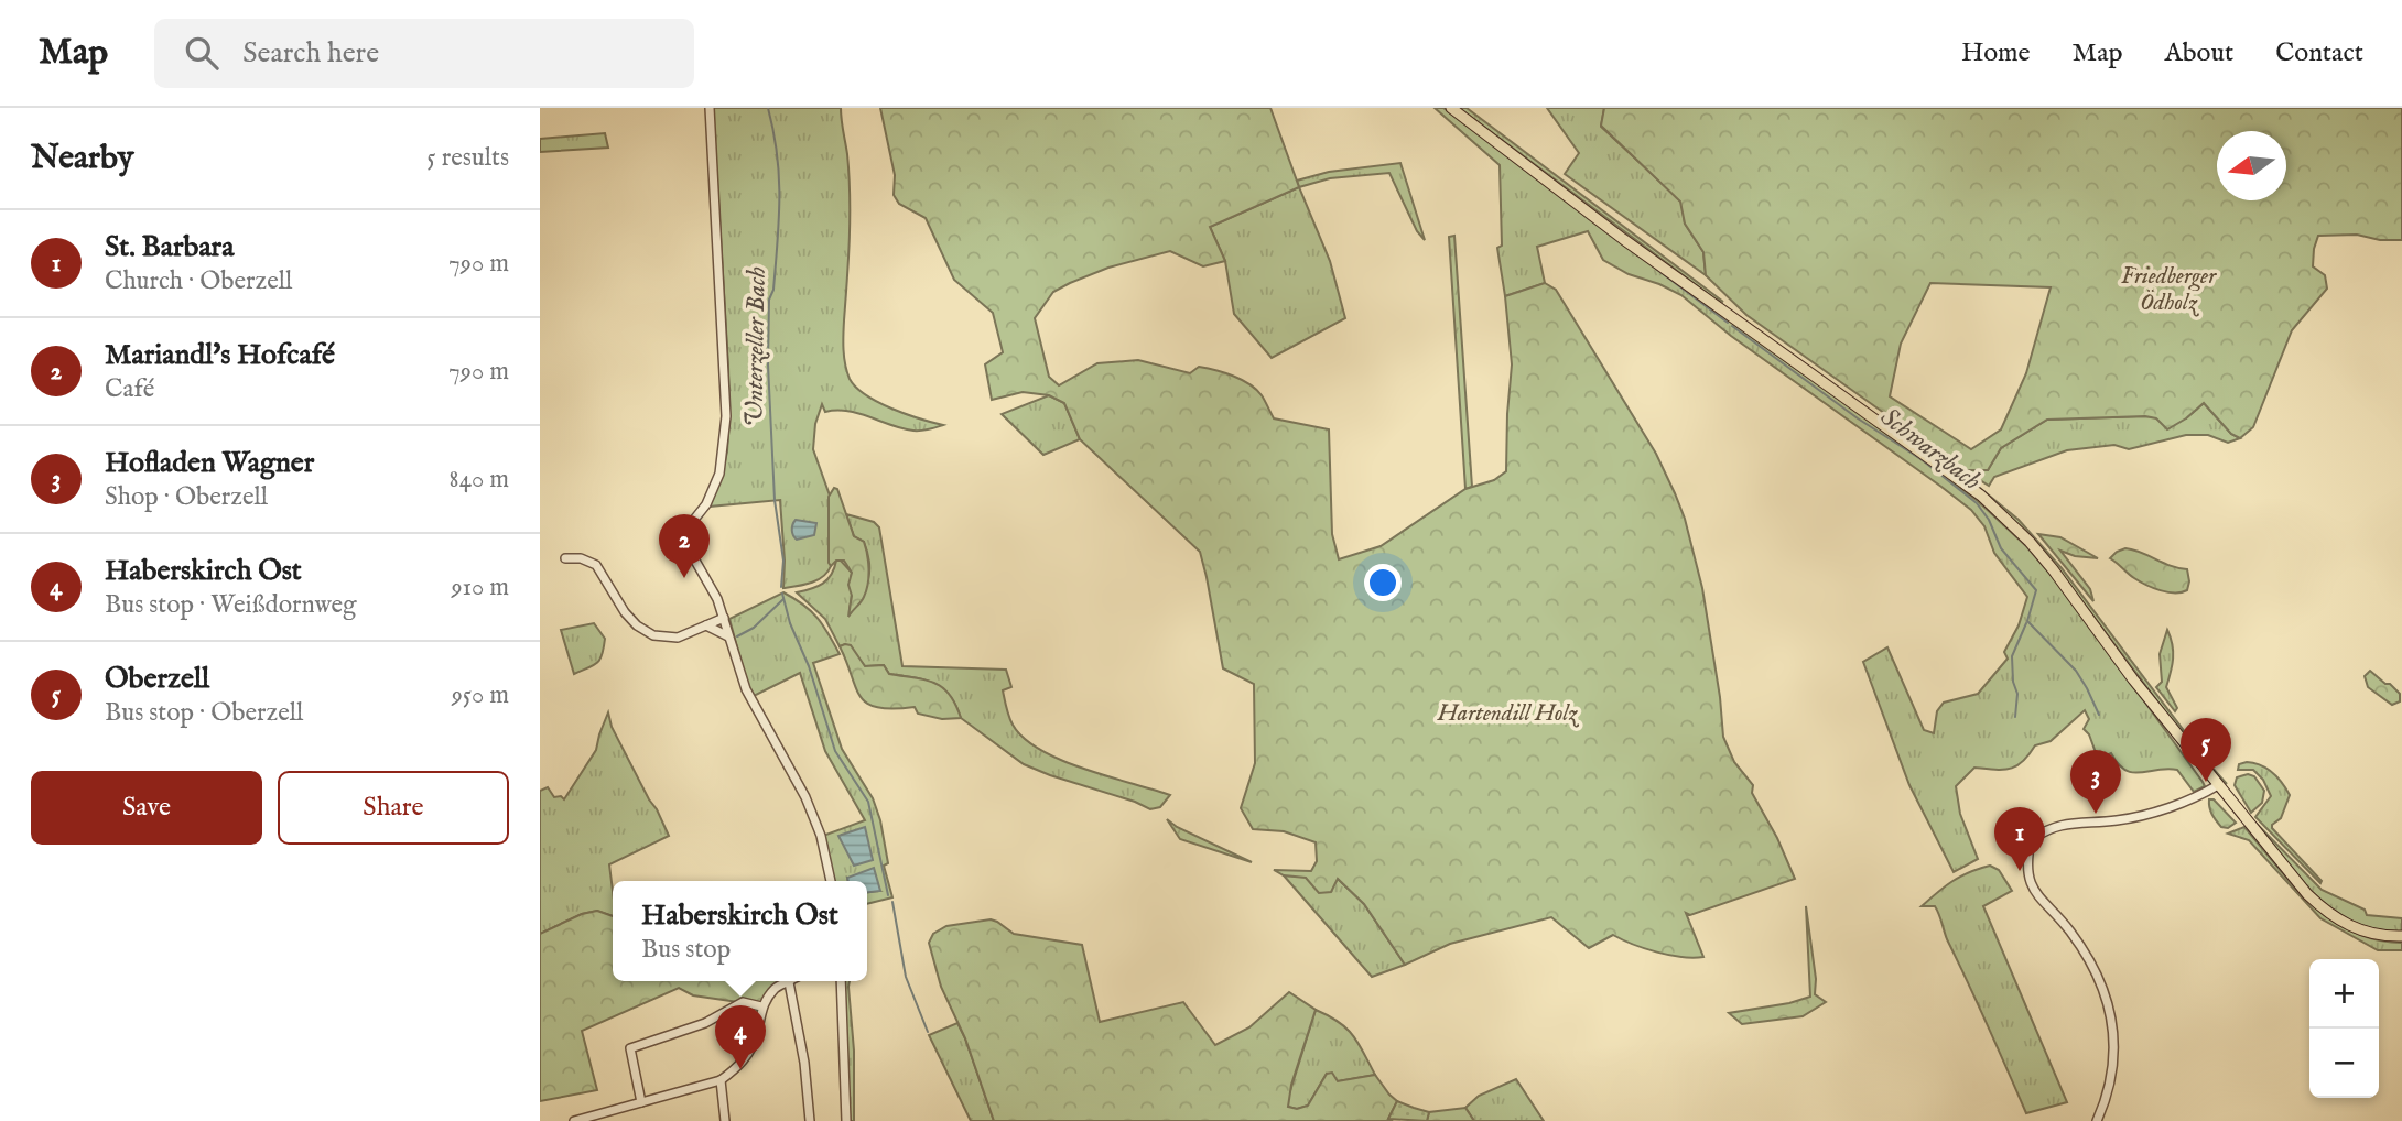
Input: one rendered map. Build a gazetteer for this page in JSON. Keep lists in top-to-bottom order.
{
  "water": ["Unterzeller Bach", "Schwarzbach"],
  "parks": ["Friedberger Ödholz", "Hartendill Holz"],
  "north": "left",
  "page": {
    "header": "Map",
    "search": "Search here",
    "nav": [
      "Home",
      "Map",
      "About",
      "Contact"
    ],
    "heading": ["Nearby", "5 results"],
    "list": [
      {
        "mark": "1",
        "name": "St. Barbara",
        "note": "Church · Oberzell",
        "value": "790 m"
      },
      {
        "mark": "2",
        "name": "Mariandl's Hofcafé",
        "note": "Café",
        "value": "790 m"
      },
      {
        "mark": "3",
        "name": "Hofladen Wagner",
        "note": "Shop · Oberzell",
        "value": "840 m"
      },
      {
        "mark": "4",
        "name": "Haberskirch Ost",
        "note": "Bus stop · Weißdornweg",
        "value": "910 m"
      },
      {
        "mark": "5",
        "name": "Oberzell",
        "note": "Bus stop · Oberzell",
        "value": "950 m"
      }
    ],
    "pins": [
      "2",
      "5",
      "3",
      "1",
      "4"
    ],
    "buttons": ["Save", "Share"],
    "popup": ["Haberskirch Ost", "Bus stop"],
    "map_buttons": ["+", "−"]
  }
}
